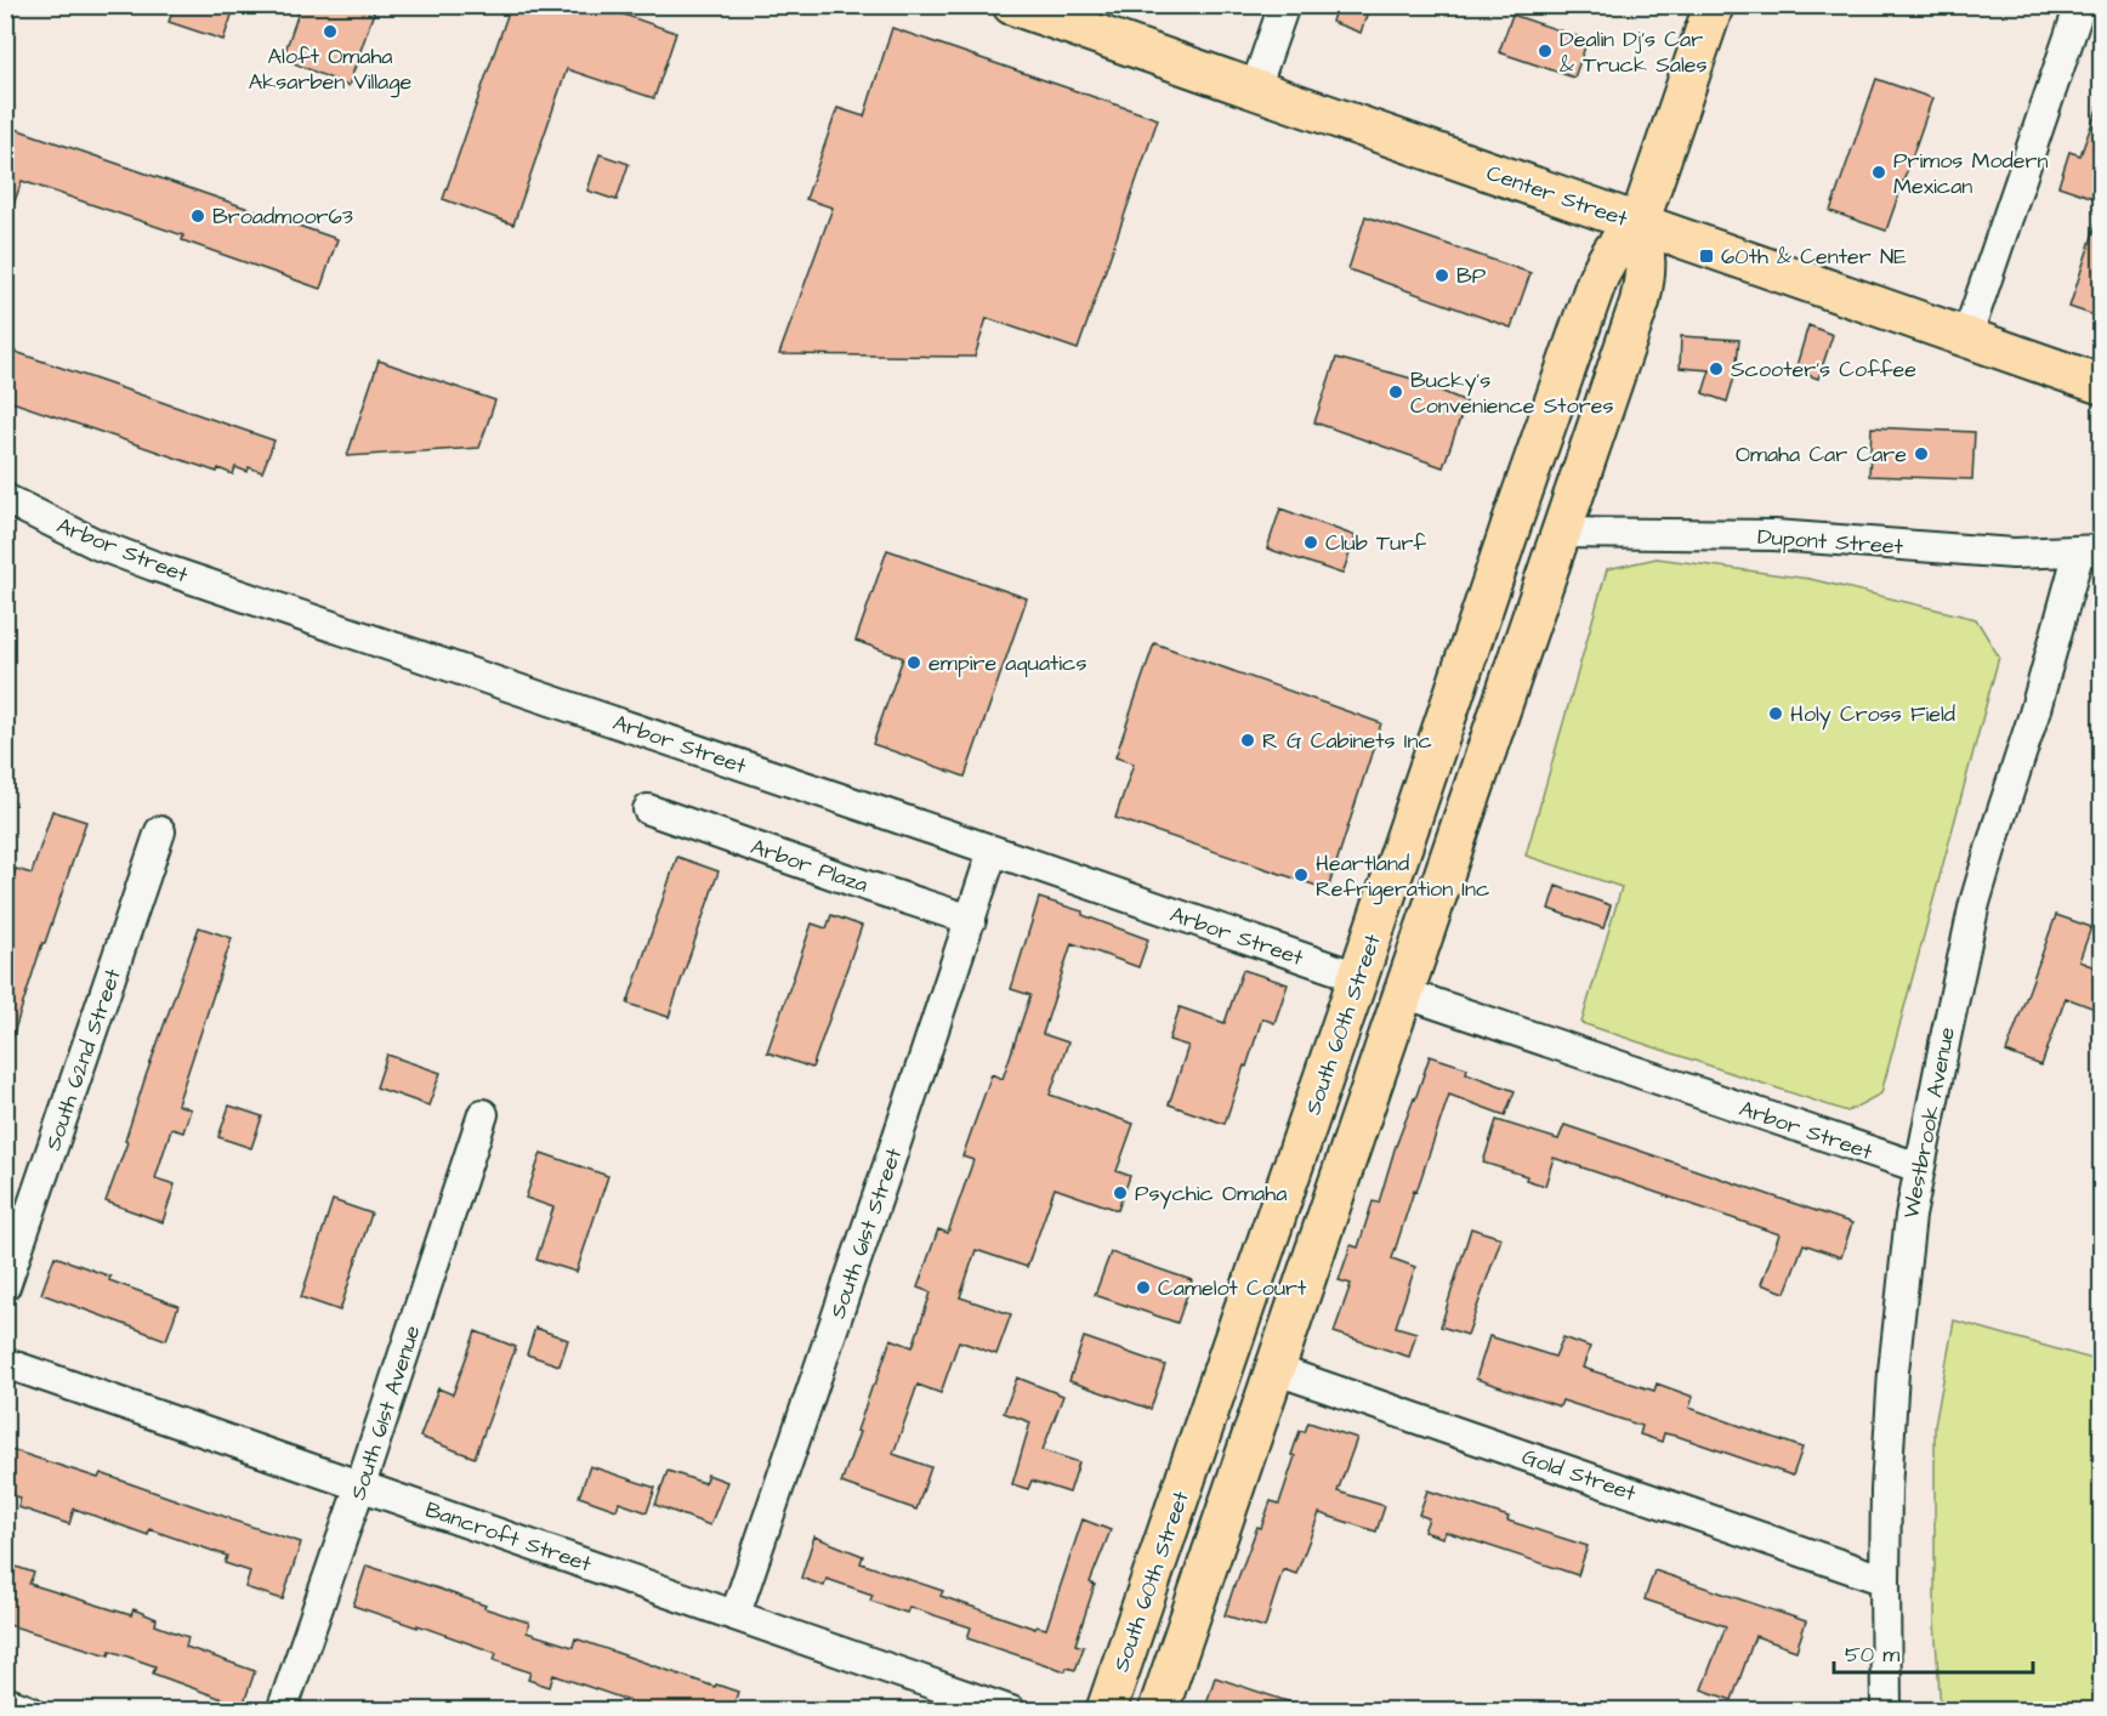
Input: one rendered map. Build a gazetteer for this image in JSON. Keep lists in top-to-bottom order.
{
  "streets": {
    "main road": ["Center Street", "South 60th Street"],
    "street": [
      "Dupont Street",
      "Arbor Street",
      "Arbor Plaza",
      "South 62nd Street",
      "Westbrook Avenue",
      "South 61st Street",
      "South 61st Avenue",
      "Gold Street",
      "Bancroft Street"
    ]
  },
  "crossings": [
    ["Center Street", "South 60th Street"],
    ["Dupont Street", "Westbrook Avenue"],
    ["Arbor Street", "South 60th Street"],
    ["Arbor Street", "Westbrook Avenue"],
    ["Arbor Street", "South 61st Street"],
    ["Arbor Plaza", "South 61st Street"],
    ["Westbrook Avenue", "Gold Street"],
    ["South 61st Street", "Bancroft Street"],
    ["South 61st Avenue", "Bancroft Street"]
  ],
  "places": {
    "other": [
      "Aloft Omaha Aksarben Village",
      "Dealin Dj's Car & Truck Sales",
      "Primos Modern Mexican",
      "Broadmoor63",
      "BP",
      "Scooter's Coffee",
      "Bucky's Convenience Stores",
      "Omaha Car Care",
      "Club Turf",
      "empire aquatics",
      "Holy Cross Field",
      "R G Cabinets Inc",
      "Heartland Refrigeration Inc",
      "Psychic Omaha",
      "Camelot Court"
    ],
    "transit": ["60th & Center NE"]
  },
  "scale_bar": "50 m"
}
